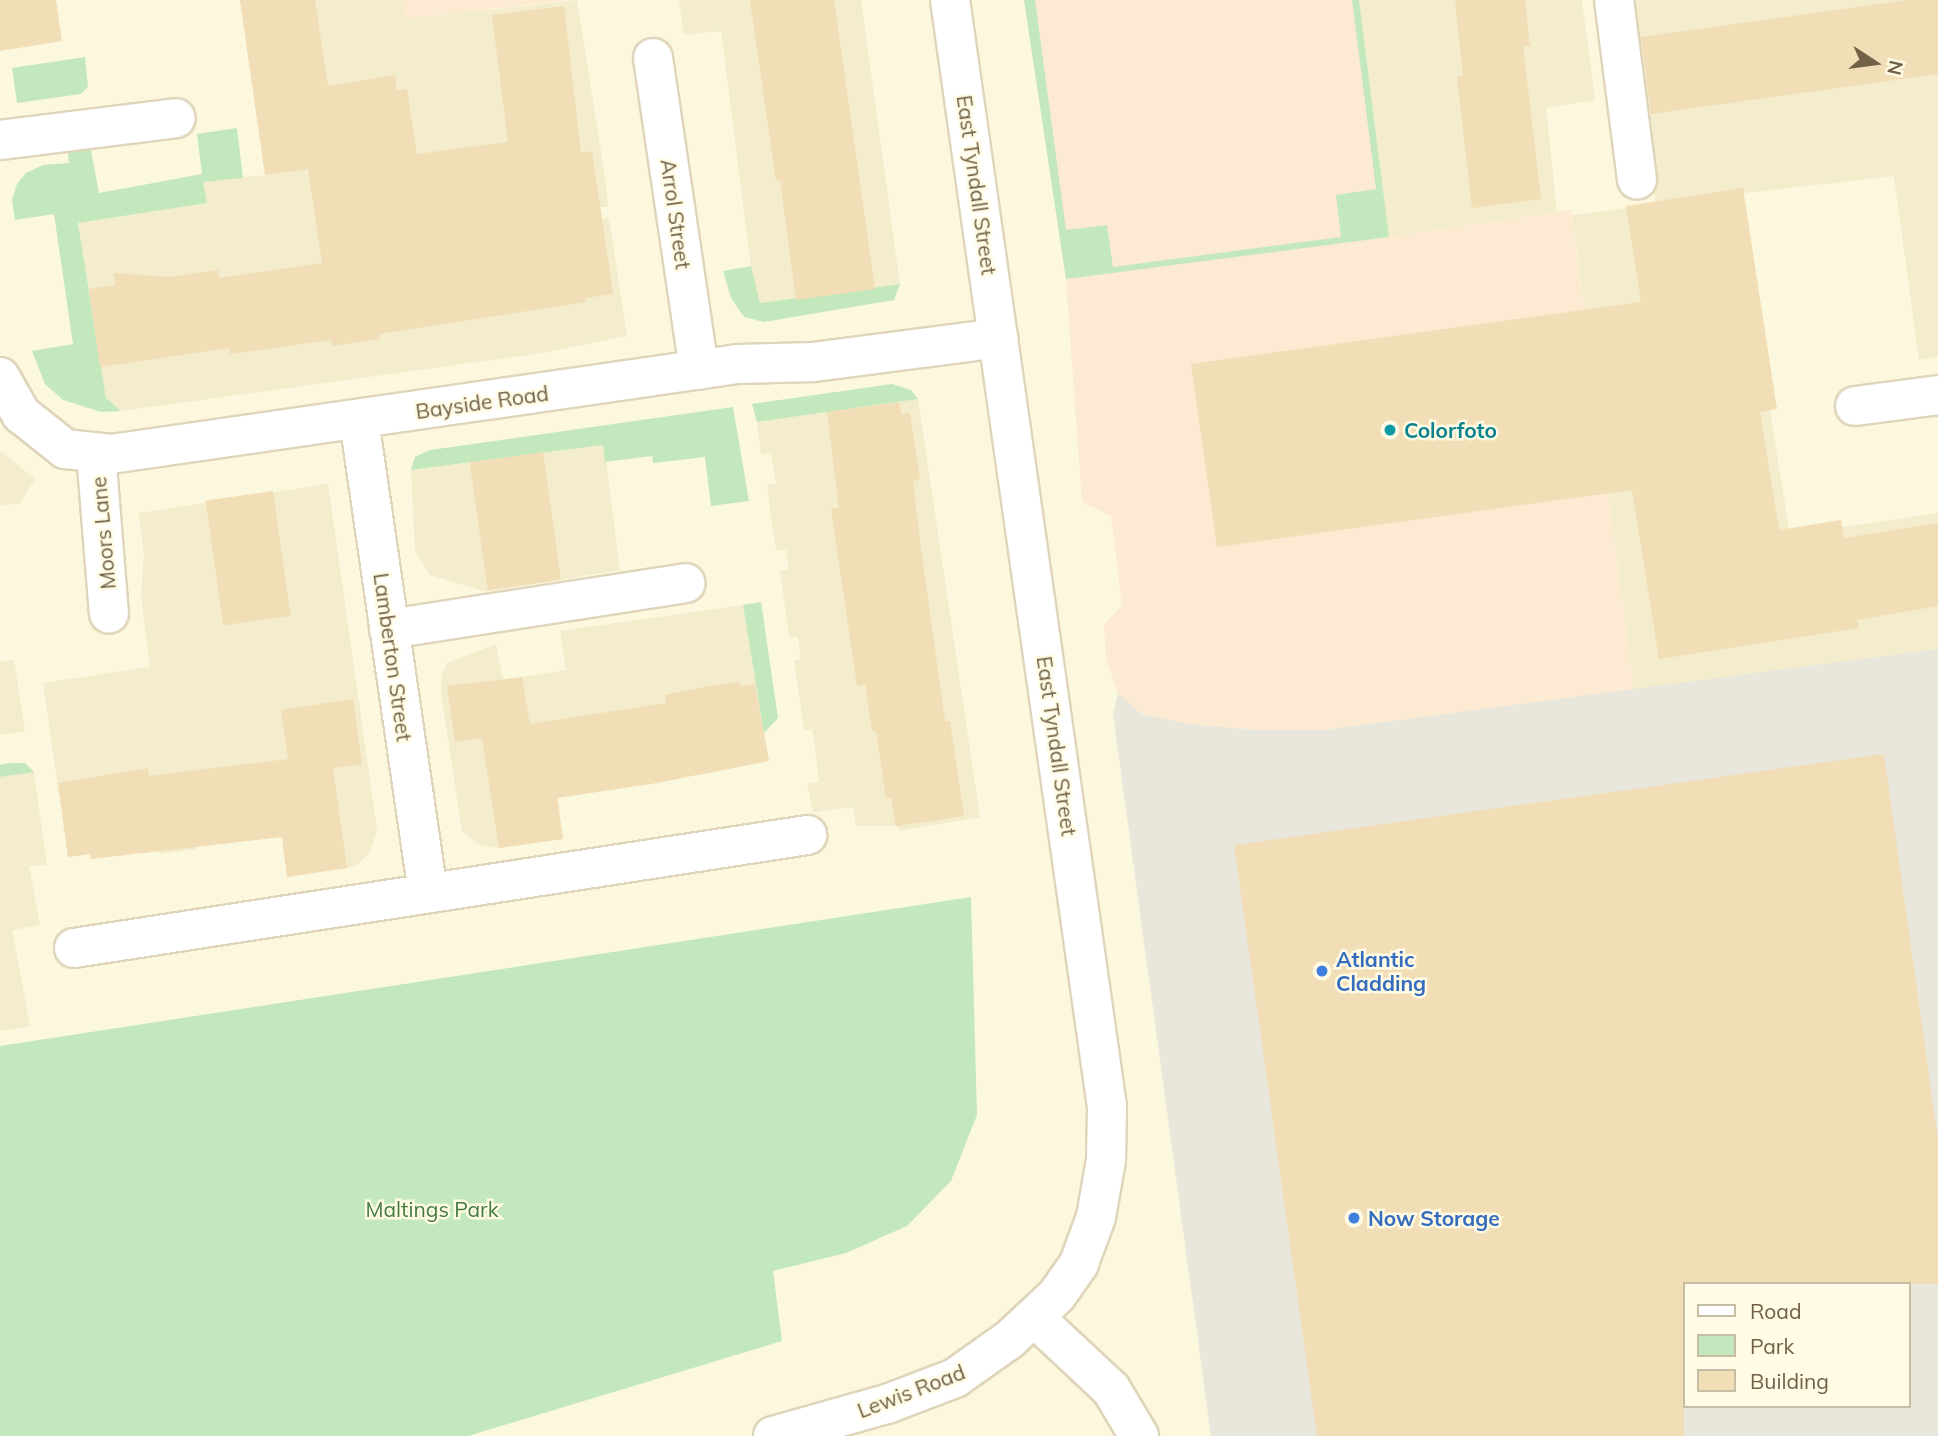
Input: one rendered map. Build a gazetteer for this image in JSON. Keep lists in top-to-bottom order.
{
  "streets": {
    "street": [
      "East Tyndall Street",
      "Arrol Street",
      "Bayside Road",
      "Moors Lane",
      "Lamberton Street",
      "Lewis Road"
    ]
  },
  "crossings": [
    ["East Tyndall Street", "Bayside Road"],
    ["East Tyndall Street", "Lewis Road"],
    ["Arrol Street", "Bayside Road"],
    ["Bayside Road", "Moors Lane"],
    ["Bayside Road", "Lamberton Street"]
  ],
  "parks": ["Maltings Park"],
  "places": ["Colorfoto", "Atlantic Cladding", "Now Storage"],
  "legend": ["Road", "Park", "Building"],
  "north": "right"
}
